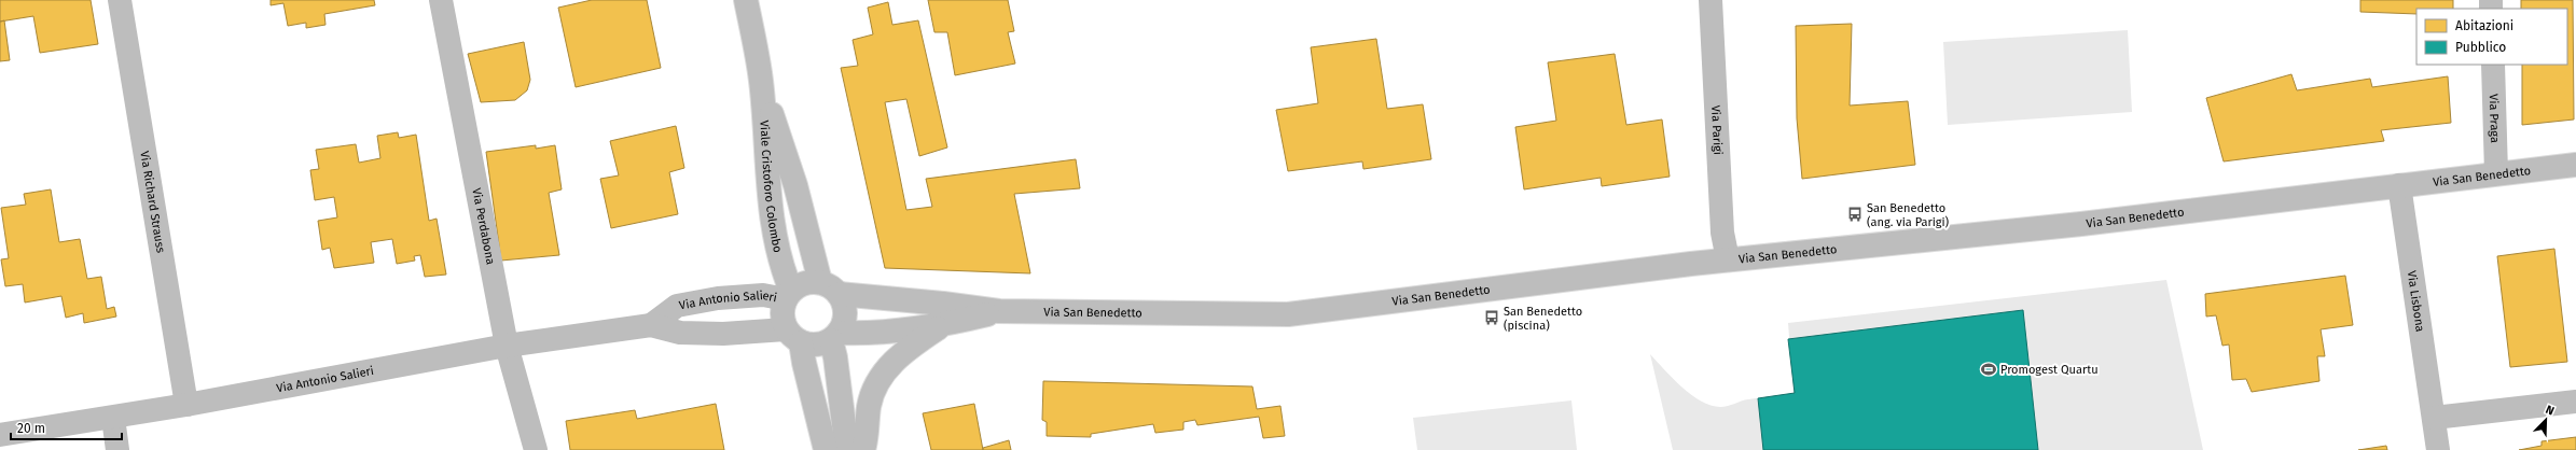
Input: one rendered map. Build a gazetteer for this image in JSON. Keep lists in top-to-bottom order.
{
  "streets": {
    "main road": [
      "Via Praga",
      "Via Parigi",
      "Via San Benedetto",
      "Viale Cristoforo Colombo",
      "Via Richard Strauss",
      "Via Perdabona",
      "Via Lisbona",
      "Via Antonio Salieri"
    ]
  },
  "crossings": [
    ["Via Praga", "Via San Benedetto"],
    ["Via Parigi", "Via San Benedetto"],
    ["Via San Benedetto", "Viale Cristoforo Colombo"],
    ["Via San Benedetto", "Via Lisbona"],
    ["Via San Benedetto", "Via Antonio Salieri"],
    ["Viale Cristoforo Colombo", "Via Antonio Salieri"],
    ["Via Richard Strauss", "Via Antonio Salieri"],
    ["Via Perdabona", "Via Antonio Salieri"]
  ],
  "places": {
    "bus stop": ["San Benedetto (ang. via Parigi)", "San Benedetto (piscina)"],
    "sports": ["Promogest Quartu"]
  },
  "legend": ["Abitazioni", "Pubblico"],
  "scale_bar": "20 m",
  "north": "top right"
}
